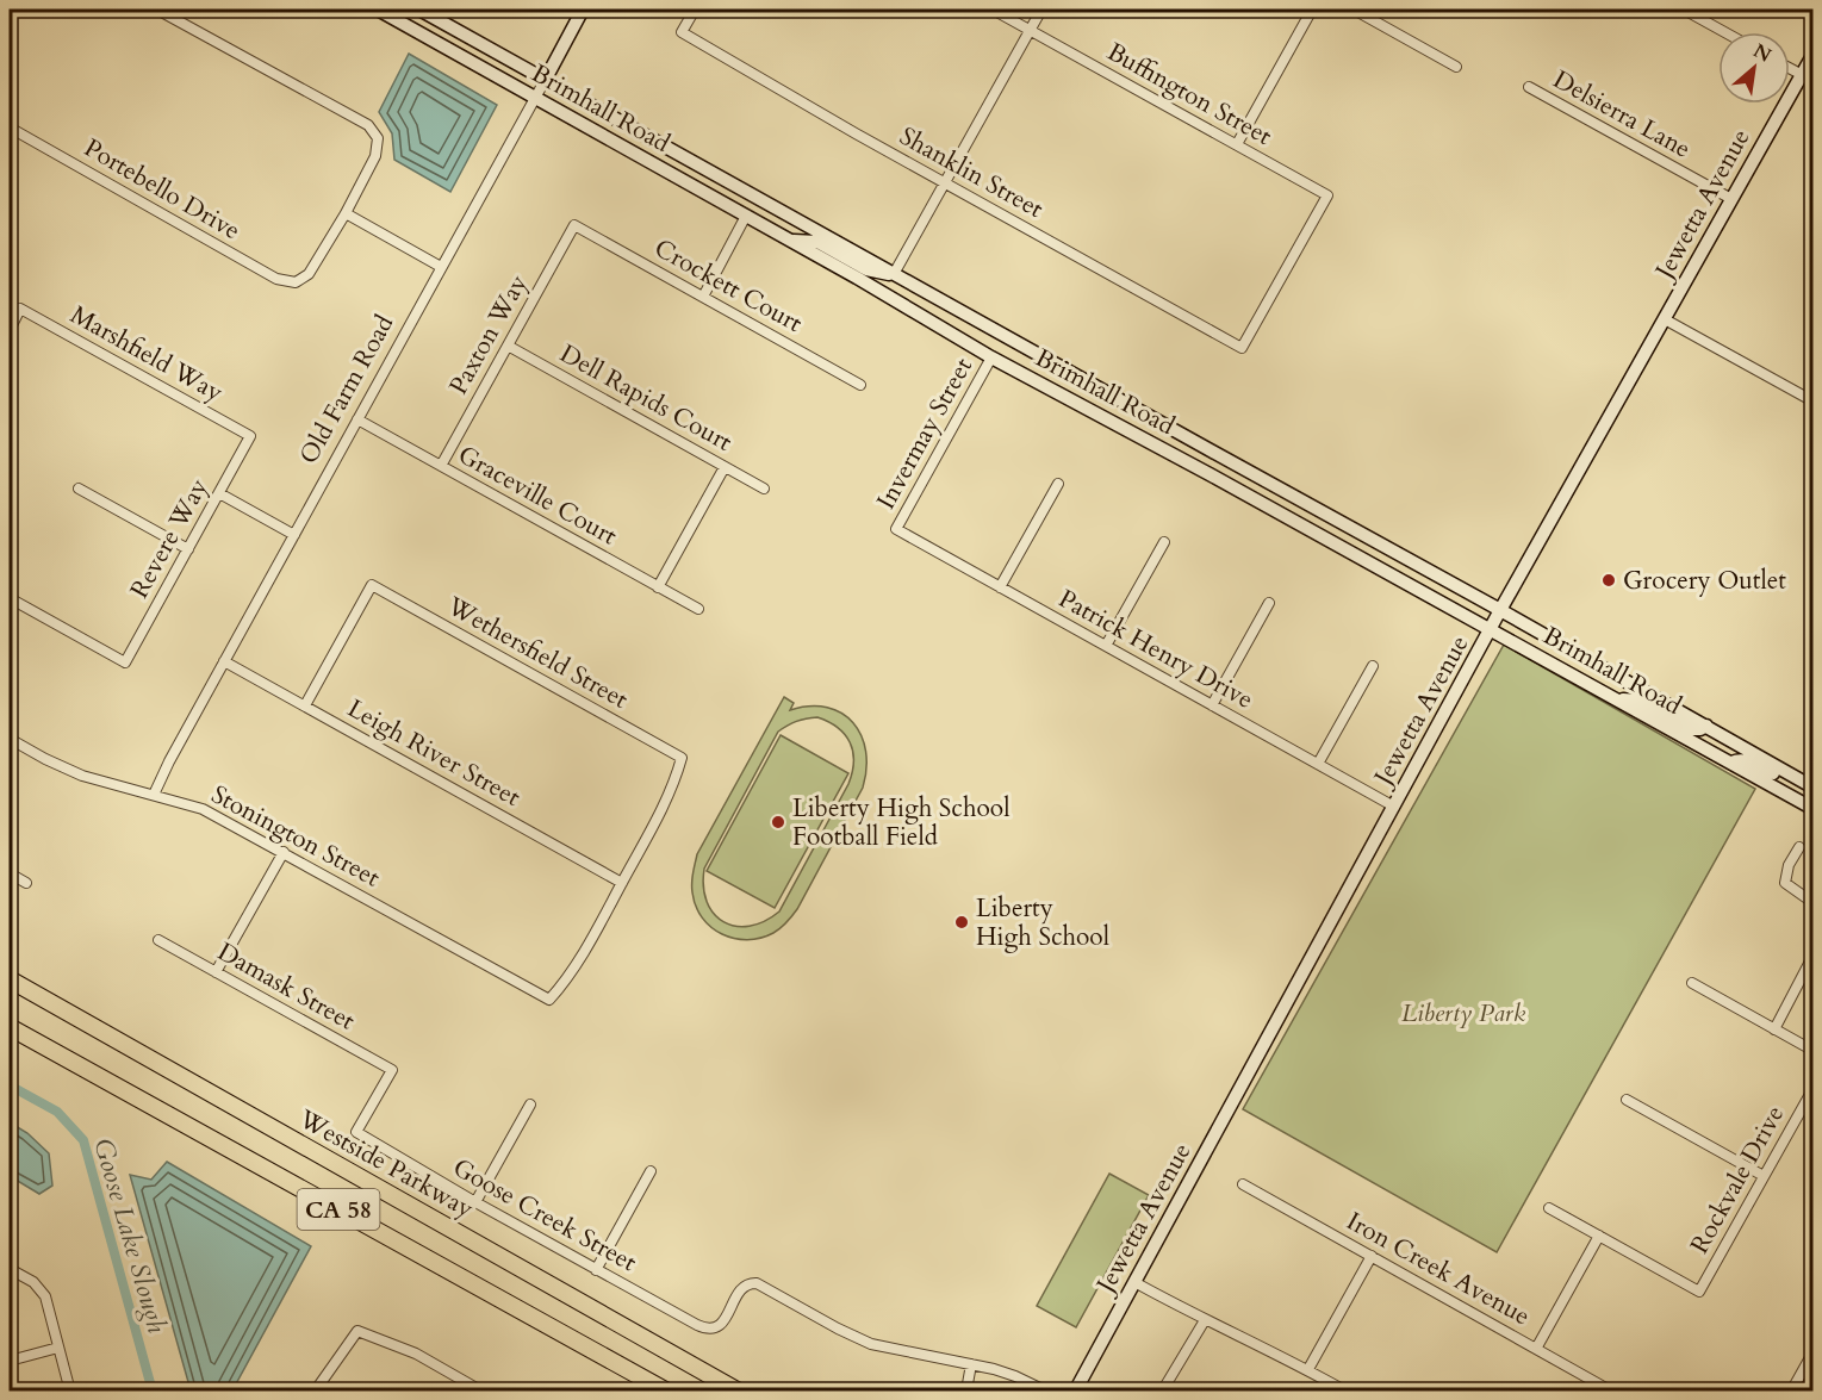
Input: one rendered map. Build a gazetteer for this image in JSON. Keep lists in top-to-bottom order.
{
  "streets": {
    "highway": ["Westside Parkway", "CA 58"],
    "street": [
      "Buffington Street",
      "Brimhall Road",
      "Delsierra Lane",
      "Shanklin Street",
      "Portebello Drive",
      "Jewetta Avenue",
      "Crockett Court",
      "Paxton Way",
      "Marshfield Way",
      "Old Farm Road",
      "Dell Rapids Court",
      "Invermay Street",
      "Graceville Court",
      "Revere Way",
      "Patrick Henry Drive",
      "Wethersfield Street",
      "Leigh River Street",
      "Stonington Street",
      "Damask Street",
      "Rockvale Drive",
      "Goose Creek Street",
      "Iron Creek Avenue"
    ]
  },
  "crossings": [
    ["Buffington Street", "Shanklin Street"],
    ["Brimhall Road", "Jewetta Avenue"],
    ["Brimhall Road", "Old Farm Road"],
    ["Brimhall Road", "Invermay Street"],
    ["Delsierra Lane", "Jewetta Avenue"],
    ["Jewetta Avenue", "Patrick Henry Drive"],
    ["Crockett Court", "Paxton Way"],
    ["Paxton Way", "Dell Rapids Court"],
    ["Paxton Way", "Graceville Court"],
    ["Marshfield Way", "Revere Way"],
    ["Old Farm Road", "Graceville Court"],
    ["Old Farm Road", "Leigh River Street"],
    ["Old Farm Road", "Stonington Street"],
    ["Invermay Street", "Patrick Henry Drive"],
    ["Wethersfield Street", "Leigh River Street"],
    ["Wethersfield Street", "Stonington Street"],
    ["Leigh River Street", "Stonington Street"],
    ["Damask Street", "Goose Creek Street"]
  ],
  "water": ["Goose Lake Slough"],
  "parks": ["Liberty Park"],
  "places": ["Grocery Outlet", "Liberty High School Football Field", "Liberty High School"],
  "north": "top right"
}
